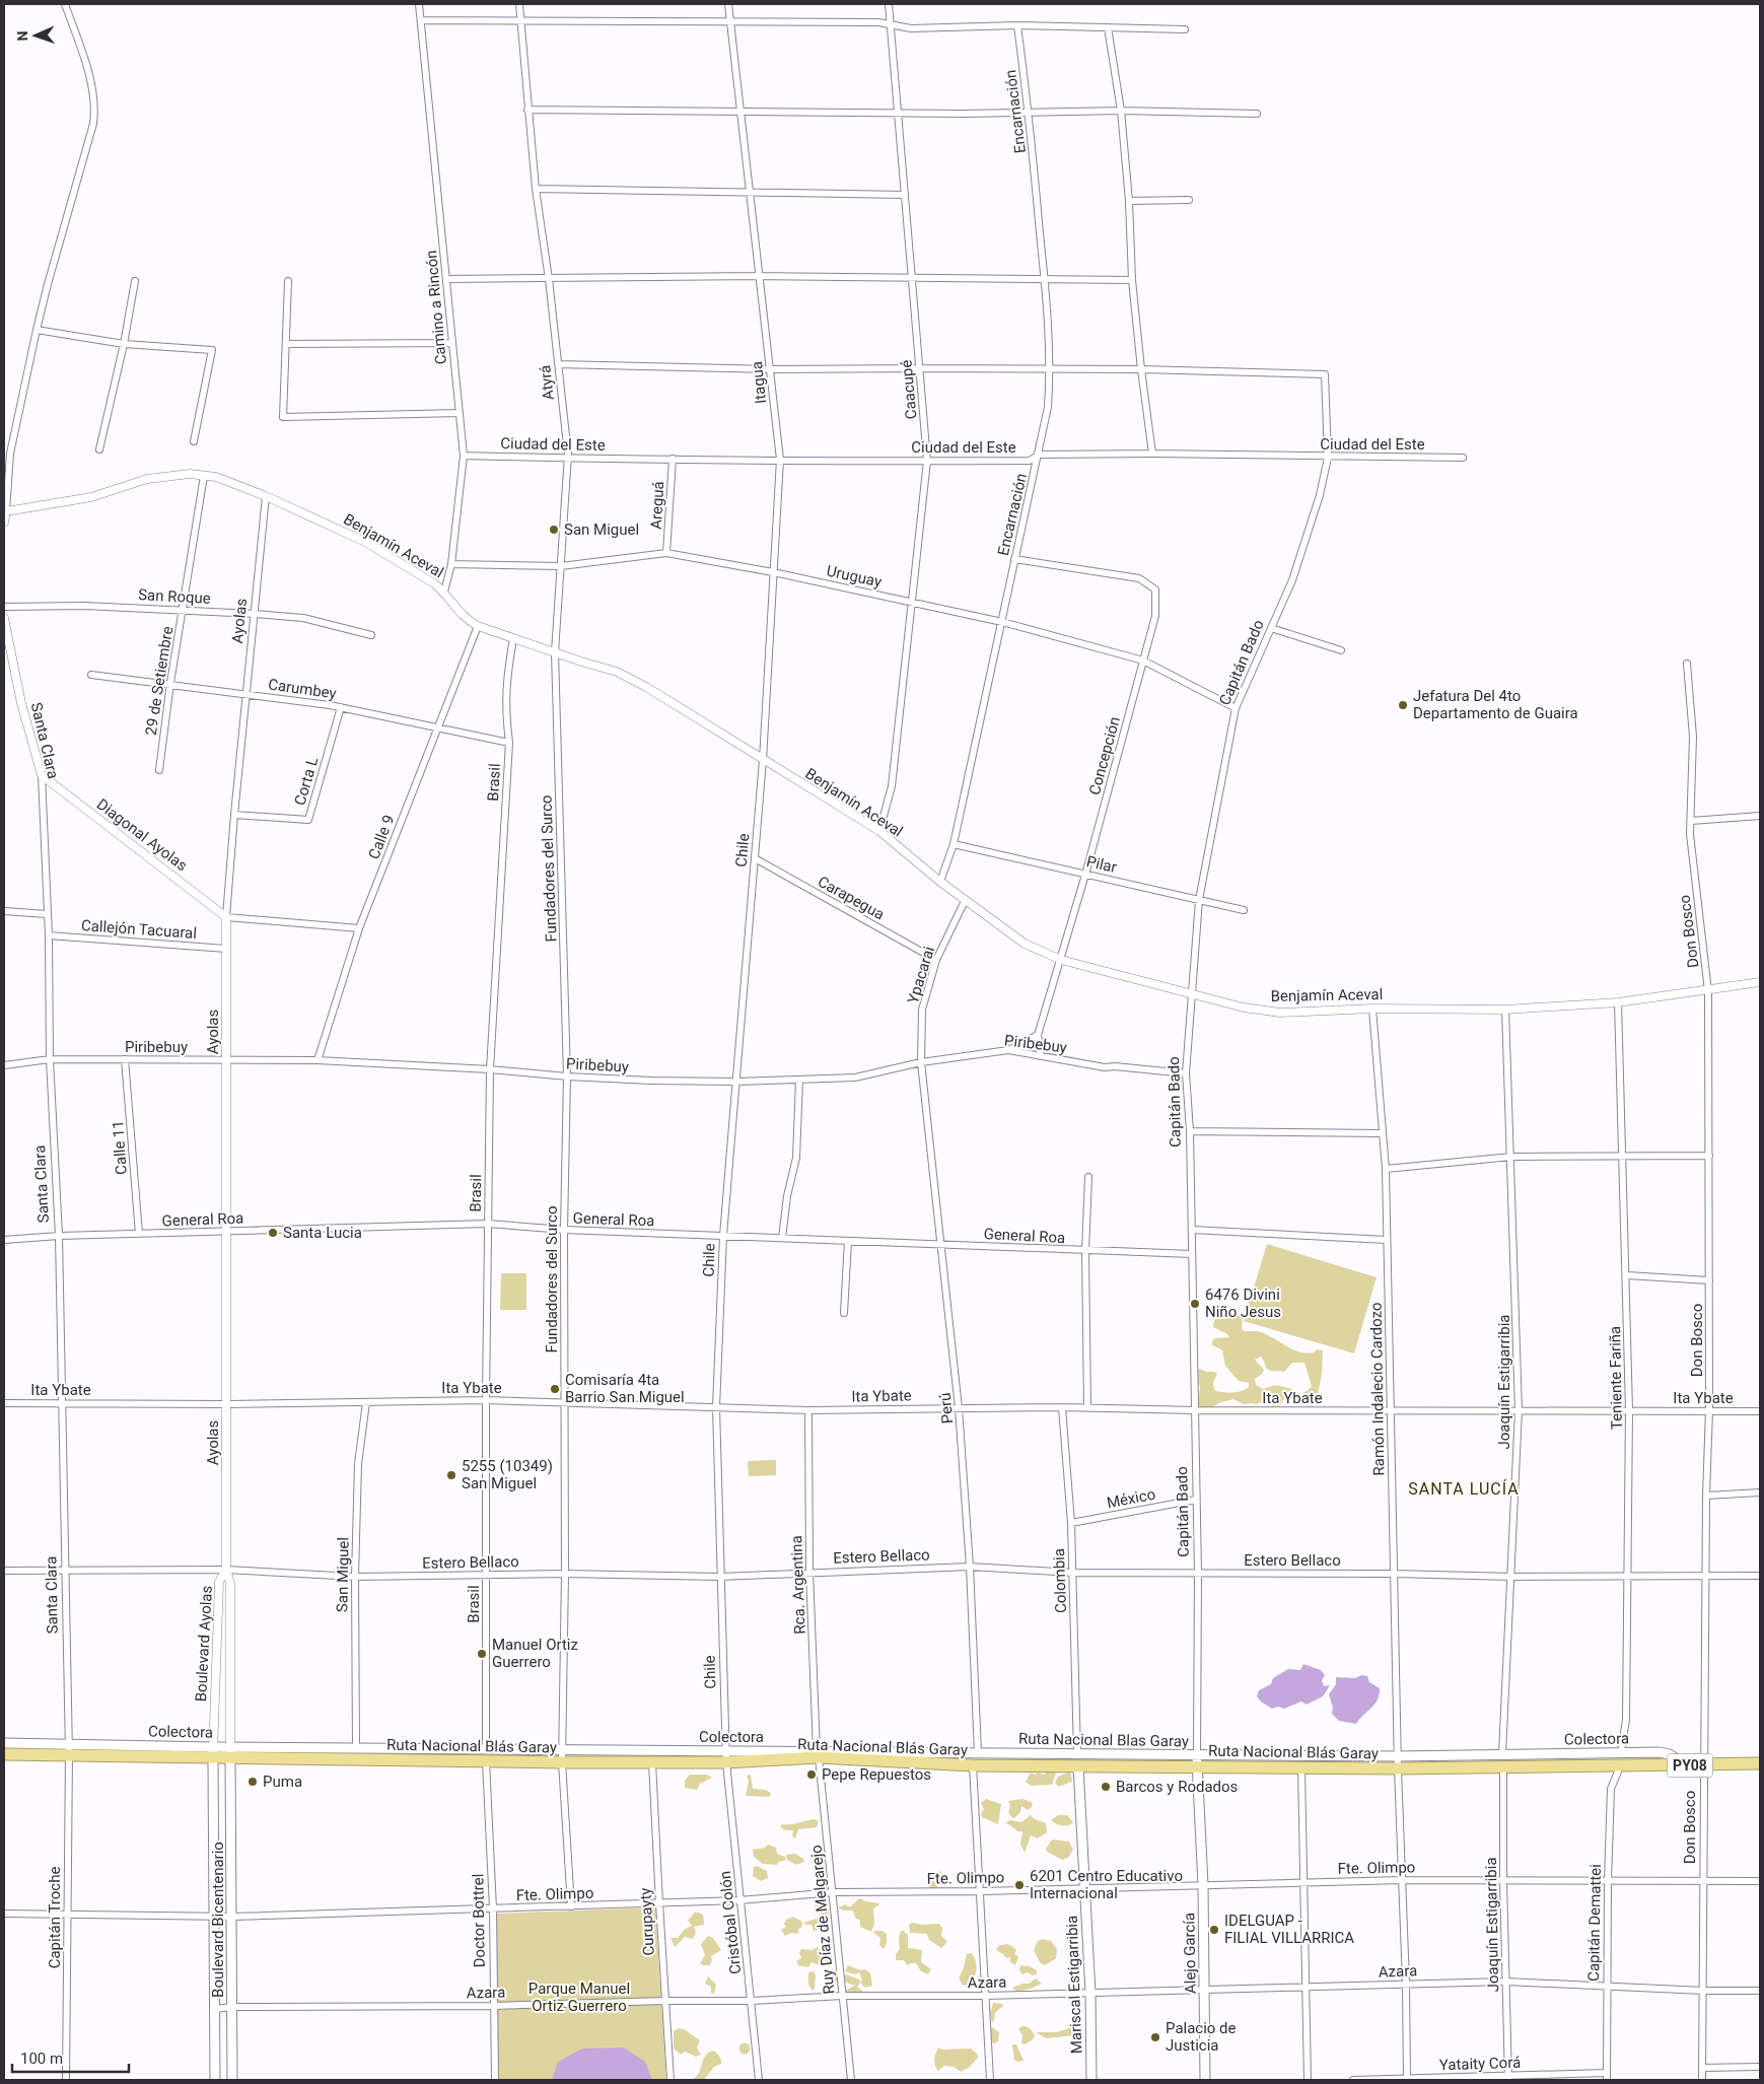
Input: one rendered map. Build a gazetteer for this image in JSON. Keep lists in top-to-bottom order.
{
  "streets": {
    "highway": ["Ruta Nacional Blás Garay", "PY08"],
    "main road": [
      "Colectora",
      "Ruta Nacional Blas Garay",
      "Boulevard Bicentenario",
      "Alejo García",
      "Mariscal Estigarribia"
    ],
    "street": [
      "Encarnación",
      "Camino a Rincón",
      "Atyrá",
      "Itagua",
      "Caacupé",
      "Ciudad del Este",
      "Areguá",
      "Benjamín Aceval",
      "Uruguay",
      "San Roque",
      "Ayolas",
      "Capitán Bado",
      "29 de Setiembre",
      "Carumbey",
      "Santa Clara",
      "Concepción",
      "Corta L",
      "Brasil",
      "Diagonal Ayolas",
      "Calle 9",
      "Chile",
      "Pilar",
      "Fundadores del Surco",
      "Carapegua",
      "Callejón Tacuaral",
      "Don Bosco",
      "Ypacarai",
      "Piribebuy",
      "Calle 11",
      "General Roa",
      "Teniente Fariña",
      "Joaquín Estigarribia",
      "Ita Ybate",
      "Ramón Indalecio Cardozo",
      "Perú",
      "México",
      "Estero Bellaco",
      "San Miguel",
      "Colombia",
      "Rca. Argentina",
      "Boulevard Ayolas",
      "Fte. Olimpo",
      "Capitán Troche",
      "Ruy Díaz de Melgarejo",
      "Doctor Bottrel",
      "Curupayty",
      "Cristóbal Colón",
      "Capitán Demattei",
      "Azara",
      "Yataity Corá"
    ]
  },
  "crossings": [
    ["Encarnación", "Ciudad del Este"],
    ["Encarnación", "Benjamín Aceval"],
    ["Encarnación", "Uruguay"],
    ["Encarnación", "Concepción"],
    ["Encarnación", "Pilar"],
    ["Camino a Rincón", "Ciudad del Este"],
    ["Camino a Rincón", "Benjamín Aceval"],
    ["Camino a Rincón", "Uruguay"],
    ["Atyrá", "Ciudad del Este"],
    ["Atyrá", "Benjamín Aceval"],
    ["Atyrá", "Uruguay"],
    ["Atyrá", "Fundadores del Surco"],
    ["Itagua", "Ciudad del Este"],
    ["Itagua", "Benjamín Aceval"],
    ["Itagua", "Uruguay"],
    ["Itagua", "Chile"],
    ["Caacupé", "Ciudad del Este"],
    ["Caacupé", "Benjamín Aceval"],
    ["Caacupé", "Uruguay"],
    ["Ciudad del Este", "Areguá"],
    ["Ciudad del Este", "Capitán Bado"],
    ["Areguá", "Uruguay"],
    ["Benjamín Aceval", "Ayolas"],
    ["Benjamín Aceval", "Capitán Bado"],
    ["Benjamín Aceval", "29 de Setiembre"],
    ["Benjamín Aceval", "Concepción"],
    ["Benjamín Aceval", "Brasil"],
    ["Benjamín Aceval", "Calle 9"],
    ["Benjamín Aceval", "Chile"],
    ["Benjamín Aceval", "Fundadores del Surco"],
    ["Benjamín Aceval", "Don Bosco"],
    ["Benjamín Aceval", "Ypacarai"],
    ["Benjamín Aceval", "Teniente Fariña"],
    ["Benjamín Aceval", "Joaquín Estigarribia"],
    ["Benjamín Aceval", "Ramón Indalecio Cardozo"],
    ["Uruguay", "Capitán Bado"],
    ["Uruguay", "Concepción"],
    ["San Roque", "Ayolas"],
    ["San Roque", "29 de Setiembre"],
    ["Ayolas", "Carumbey"],
    ["Ayolas", "Corta L"],
    ["Ayolas", "Diagonal Ayolas"],
    ["Ayolas", "Callejón Tacuaral"],
    ["Ayolas", "Piribebuy"],
    ["Ayolas", "General Roa"],
    ["Ayolas", "Ita Ybate"],
    ["Ayolas", "Estero Bellaco"],
    ["Ayolas", "Boulevard Ayolas"],
    ["Capitán Bado", "Pilar"],
    ["Capitán Bado", "Piribebuy"],
    ["Capitán Bado", "General Roa"],
    ["Capitán Bado", "Ita Ybate"],
    ["Capitán Bado", "México"],
    ["Capitán Bado", "Estero Bellaco"],
    ["Capitán Bado", "Ruta Nacional Blas Garay"],
    ["Capitán Bado", "Ruta Nacional Blás Garay"],
    ["Capitán Bado", "Alejo García"],
    ["29 de Setiembre", "Carumbey"],
    ["Carumbey", "Corta L"],
    ["Carumbey", "Brasil"],
    ["Carumbey", "Calle 9"],
    ["Santa Clara", "Diagonal Ayolas"],
    ["Santa Clara", "Callejón Tacuaral"],
    ["Santa Clara", "Piribebuy"],
    ["Santa Clara", "General Roa"],
    ["Santa Clara", "Ita Ybate"],
    ["Santa Clara", "Estero Bellaco"],
    ["Santa Clara", "Ruta Nacional Blás Garay"],
    ["Santa Clara", "Capitán Troche"],
    ["Concepción", "Pilar"],
    ["Brasil", "Piribebuy"],
    ["Brasil", "General Roa"],
    ["Brasil", "Ita Ybate"],
    ["Brasil", "Estero Bellaco"],
    ["Brasil", "Colectora"],
    ["Brasil", "Ruta Nacional Blás Garay"],
    ["Brasil", "Doctor Bottrel"],
    ["Calle 9", "Piribebuy"],
    ["Chile", "Carapegua"],
    ["Chile", "Piribebuy"],
    ["Chile", "General Roa"],
    ["Chile", "Ita Ybate"],
    ["Chile", "Estero Bellaco"],
    ["Chile", "Colectora"],
    ["Chile", "Ruta Nacional Blás Garay"],
    ["Chile", "Cristóbal Colón"],
    ["Fundadores del Surco", "Piribebuy"],
    ["Fundadores del Surco", "General Roa"],
    ["Fundadores del Surco", "Ita Ybate"],
    ["Fundadores del Surco", "Estero Bellaco"],
    ["Fundadores del Surco", "Colectora"],
    ["Fundadores del Surco", "Ruta Nacional Blás Garay"],
    ["Fundadores del Surco", "Fte. Olimpo"],
    ["Carapegua", "Ypacarai"],
    ["Don Bosco", "Ita Ybate"],
    ["Don Bosco", "Estero Bellaco"],
    ["Don Bosco", "Ruta Nacional Blás Garay"],
    ["Don Bosco", "Fte. Olimpo"],
    ["Don Bosco", "Azara"],
    ["Ypacarai", "Piribebuy"],
    ["Ypacarai", "Perú"],
    ["Piribebuy", "Calle 11"],
    ["Piribebuy", "Perú"],
    ["Calle 11", "General Roa"],
    ["General Roa", "Perú"],
    ["Teniente Fariña", "Ita Ybate"],
    ["Teniente Fariña", "Estero Bellaco"],
    ["Teniente Fariña", "Colectora"],
    ["Joaquín Estigarribia", "Ita Ybate"],
    ["Joaquín Estigarribia", "Estero Bellaco"],
    ["Joaquín Estigarribia", "Colectora"],
    ["Joaquín Estigarribia", "Ruta Nacional Blas Garay"],
    ["Joaquín Estigarribia", "Ruta Nacional Blás Garay"],
    ["Joaquín Estigarribia", "Fte. Olimpo"],
    ["Joaquín Estigarribia", "Azara"],
    ["Joaquín Estigarribia", "Yataity Corá"],
    ["Ita Ybate", "Ramón Indalecio Cardozo"],
    ["Ita Ybate", "Perú"],
    ["Ita Ybate", "San Miguel"],
    ["Ita Ybate", "Colombia"],
    ["Ita Ybate", "Rca. Argentina"],
    ["Ramón Indalecio Cardozo", "Estero Bellaco"],
    ["Ramón Indalecio Cardozo", "Ruta Nacional Blas Garay"],
    ["Ramón Indalecio Cardozo", "Ruta Nacional Blás Garay"],
    ["Ramón Indalecio Cardozo", "Fte. Olimpo"],
    ["Ramón Indalecio Cardozo", "Azara"],
    ["Ramón Indalecio Cardozo", "Yataity Corá"],
    ["Perú", "Estero Bellaco"],
    ["Perú", "Ruta Nacional Blas Garay"],
    ["México", "Colombia"],
    ["Estero Bellaco", "San Miguel"],
    ["Estero Bellaco", "Colombia"],
    ["Estero Bellaco", "Rca. Argentina"],
    ["Estero Bellaco", "Boulevard Ayolas"],
    ["San Miguel", "Colectora"],
    ["Colombia", "Ruta Nacional Blas Garay"],
    ["Rca. Argentina", "Ruta Nacional Blás Garay"],
    ["Rca. Argentina", "Ruy Díaz de Melgarejo"],
    ["Boulevard Ayolas", "Colectora"],
    ["Boulevard Ayolas", "Ruta Nacional Blás Garay"],
    ["Boulevard Ayolas", "Boulevard Bicentenario"],
    ["Colectora", "Ruta Nacional Blas Garay"],
    ["Colectora", "Ruta Nacional Blás Garay"],
    ["Colectora", "Boulevard Bicentenario"],
    ["Colectora", "Doctor Bottrel"],
    ["Colectora", "Cristóbal Colón"],
    ["Ruta Nacional Blas Garay", "Ruta Nacional Blás Garay"],
    ["Ruta Nacional Blas Garay", "Alejo García"],
    ["Ruta Nacional Blás Garay", "Capitán Troche"],
    ["Ruta Nacional Blás Garay", "Boulevard Bicentenario"],
    ["Ruta Nacional Blás Garay", "Ruy Díaz de Melgarejo"],
    ["Ruta Nacional Blás Garay", "Doctor Bottrel"],
    ["Ruta Nacional Blás Garay", "Curupayty"],
    ["Ruta Nacional Blás Garay", "Cristóbal Colón"],
    ["Ruta Nacional Blás Garay", "Capitán Demattei"],
    ["Ruta Nacional Blás Garay", "Alejo García"],
    ["Ruta Nacional Blás Garay", "Mariscal Estigarribia"],
    ["Fte. Olimpo", "Capitán Troche"],
    ["Fte. Olimpo", "Boulevard Bicentenario"],
    ["Fte. Olimpo", "Ruy Díaz de Melgarejo"],
    ["Fte. Olimpo", "Doctor Bottrel"],
    ["Fte. Olimpo", "Curupayty"],
    ["Fte. Olimpo", "Cristóbal Colón"],
    ["Fte. Olimpo", "Capitán Demattei"],
    ["Fte. Olimpo", "Alejo García"],
    ["Fte. Olimpo", "Mariscal Estigarribia"],
    ["Boulevard Bicentenario", "Azara"],
    ["Ruy Díaz de Melgarejo", "Azara"],
    ["Doctor Bottrel", "Azara"],
    ["Curupayty", "Azara"],
    ["Cristóbal Colón", "Azara"],
    ["Capitán Demattei", "Azara"],
    ["Capitán Demattei", "Yataity Corá"],
    ["Alejo García", "Azara"],
    ["Azara", "Mariscal Estigarribia"]
  ],
  "districts": ["SANTA LUCÍA"],
  "parks": ["Parque Manuel Ortiz Guerrero"],
  "places": [
    "San Miguel",
    "Jefatura Del 4to Departamento de Guaira",
    "Santa Lucia",
    "6476 Divini Niño Jesus",
    "Comisaría 4ta Barrio San Miguel",
    "5255 (10349) San Miguel",
    "Manuel Ortiz Guerrero",
    "Pepe Repuestos",
    "Puma",
    "Barcos y Rodados",
    "6201 Centro Educativo Internacional",
    "IDELGUAP - FILIAL VILLARRICA",
    "Palacio de Justicia"
  ],
  "scale_bar": "100 m",
  "north": "left"
}
